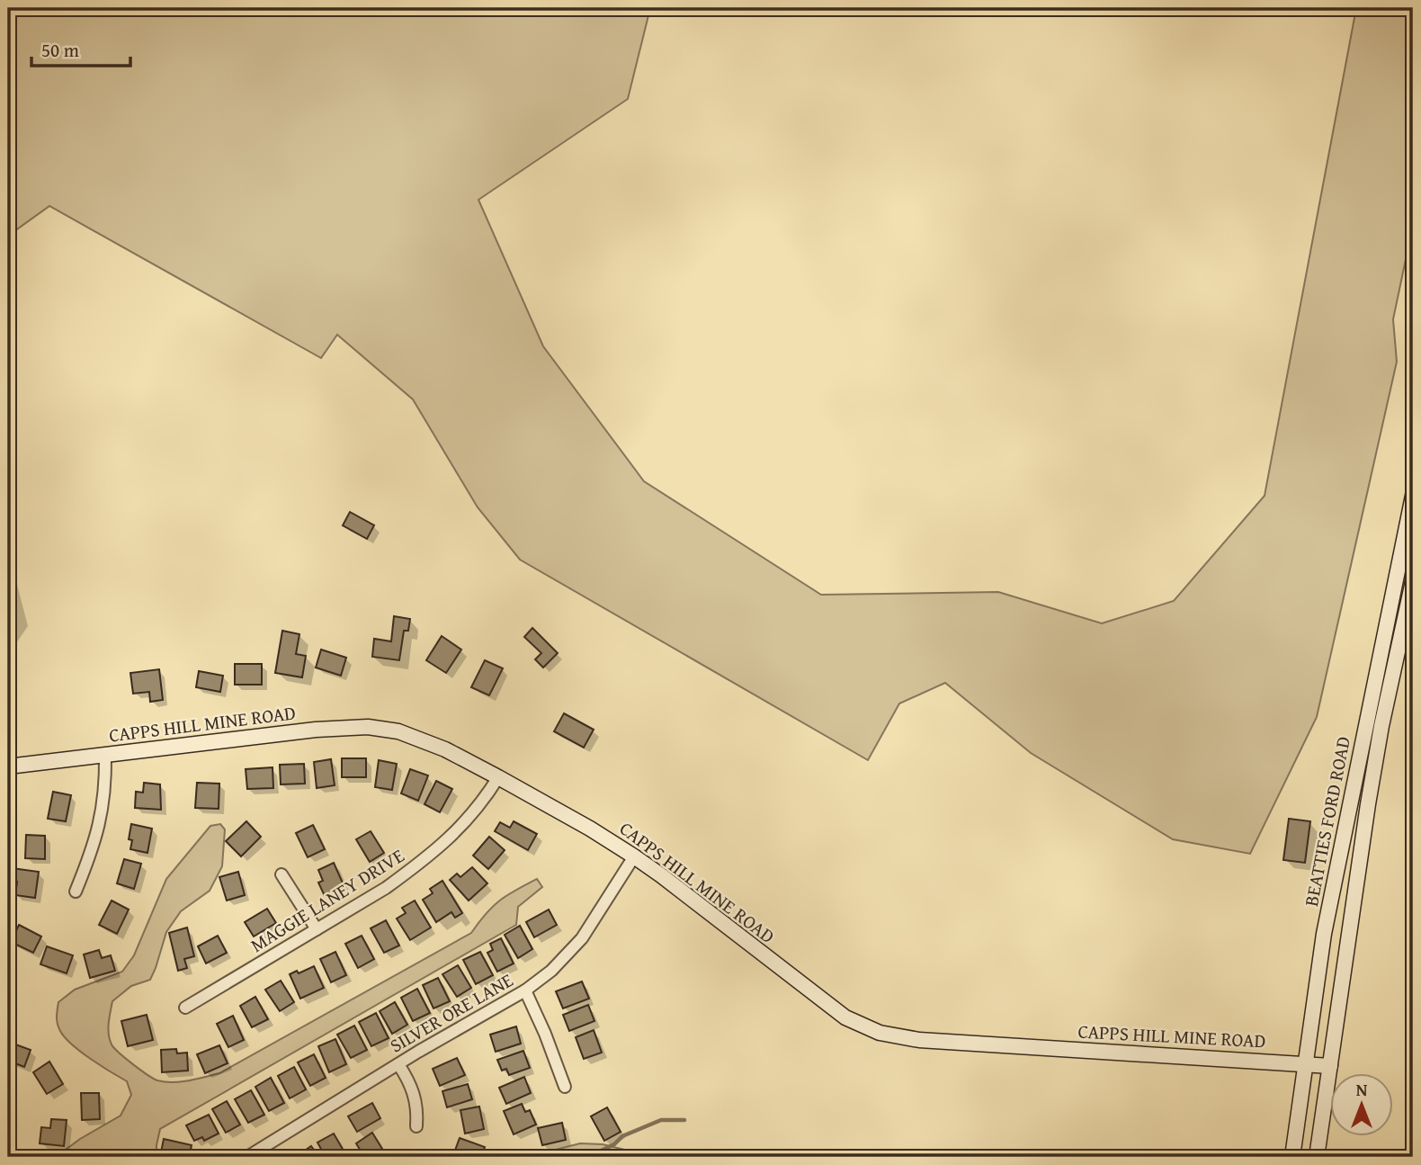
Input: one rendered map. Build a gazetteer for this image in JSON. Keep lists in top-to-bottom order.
{
  "streets": {
    "street": [
      "CAPPS HILL MINE ROAD",
      "BEATTIES FORD ROAD",
      "MAGGIE LANEY DRIVE",
      "SILVER ORE LANE"
    ]
  },
  "crossings": [
    ["CAPPS HILL MINE ROAD", "BEATTIES FORD ROAD"],
    ["CAPPS HILL MINE ROAD", "MAGGIE LANEY DRIVE"],
    ["CAPPS HILL MINE ROAD", "SILVER ORE LANE"]
  ],
  "scale_bar": "50 m",
  "north": "top"
}
